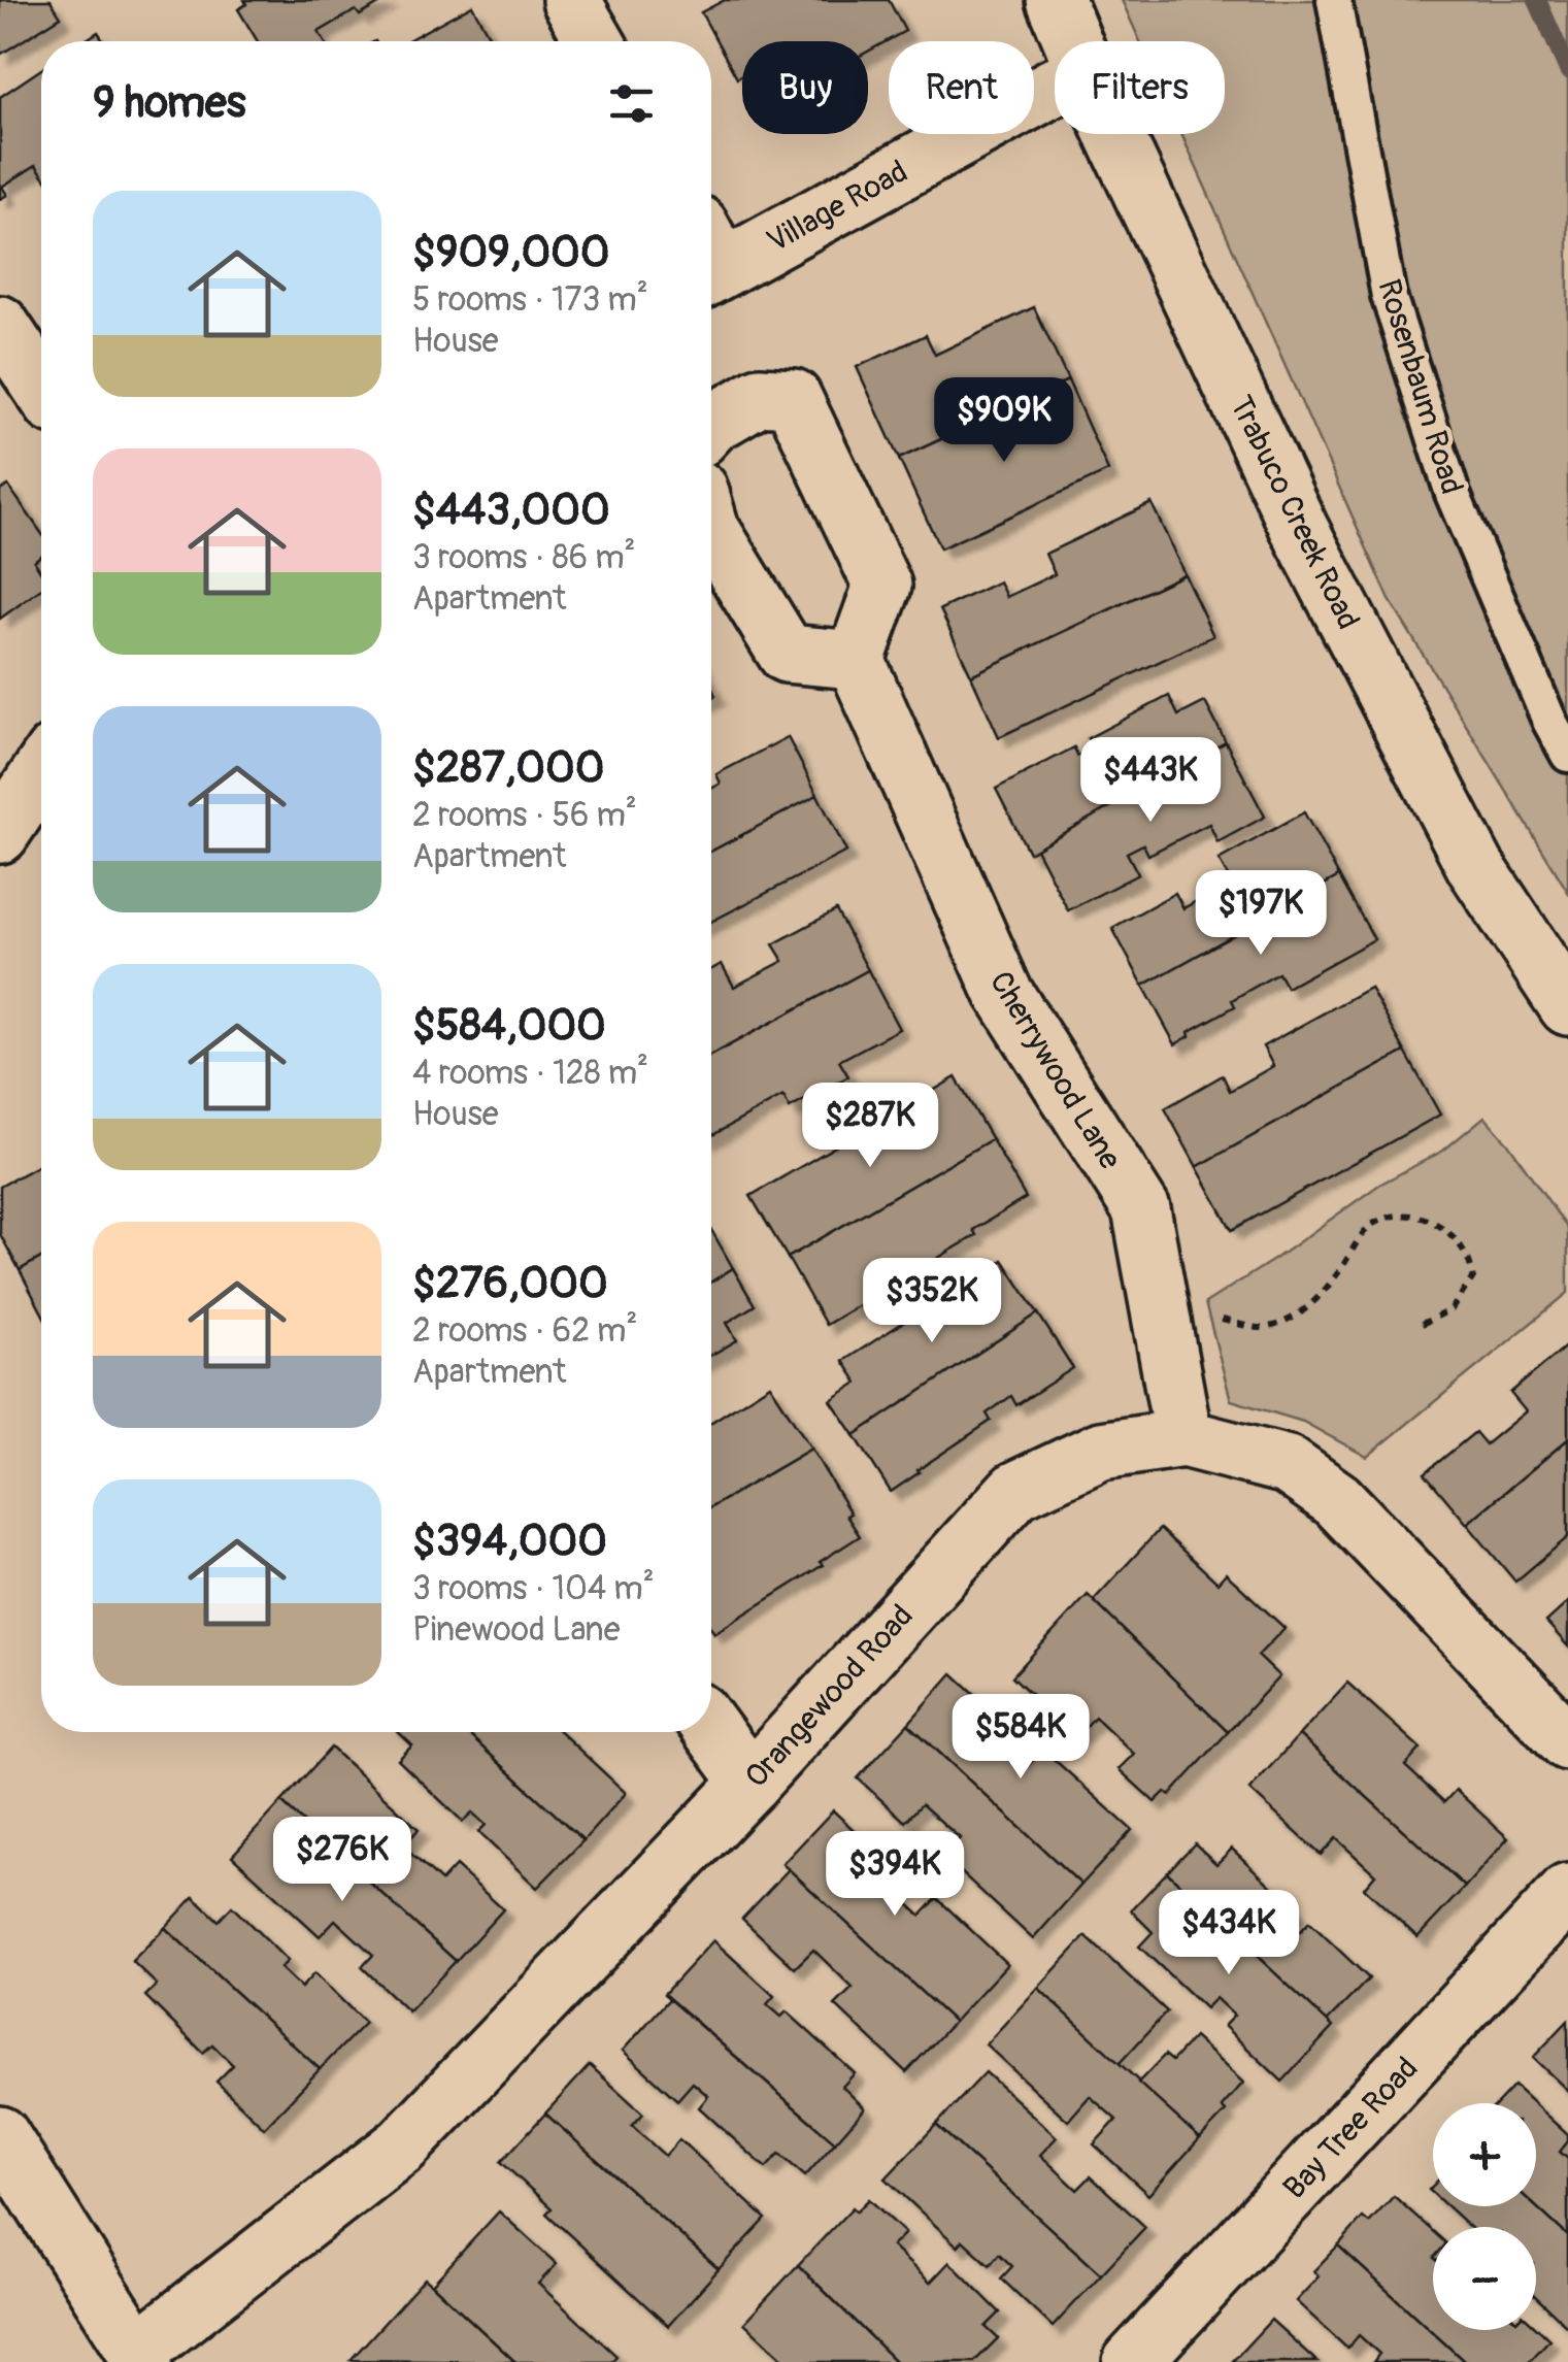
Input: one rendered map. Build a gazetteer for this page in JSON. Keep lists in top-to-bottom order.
{
  "streets": {
    "street": [
      "Village Road",
      "Trabuco Creek Road",
      "Cherrywood Lane",
      "Orangewood Road",
      "Bay Tree Road"
    ],
    "lane": ["Rosenbaum Road"]
  },
  "crossings": [
    ["Cherrywood Lane", "Orangewood Road"]
  ],
  "page": {
    "chip": ["Buy", "Rent", "Filters"],
    "heading": "9 homes",
    "list": [
      {
        "name": "$909,000",
        "note": "5 rooms · 173 m² · House"
      },
      {
        "name": "$443,000",
        "note": "3 rooms · 86 m² · Apartment"
      },
      {
        "name": "$287,000",
        "note": "2 rooms · 56 m² · Apartment"
      },
      {
        "name": "$584,000",
        "note": "4 rooms · 128 m² · House"
      },
      {
        "name": "$276,000",
        "note": "2 rooms · 62 m² · Apartment"
      },
      {
        "name": "$394,000",
        "note": "3 rooms · 104 m² · Pinewood Lane"
      }
    ],
    "price": [
      "$909K",
      "$443K",
      "$197K",
      "$287K",
      "$352K",
      "$584K",
      "$276K",
      "$394K",
      "$434K"
    ],
    "map_buttons": ["+", "−"]
  }
}
